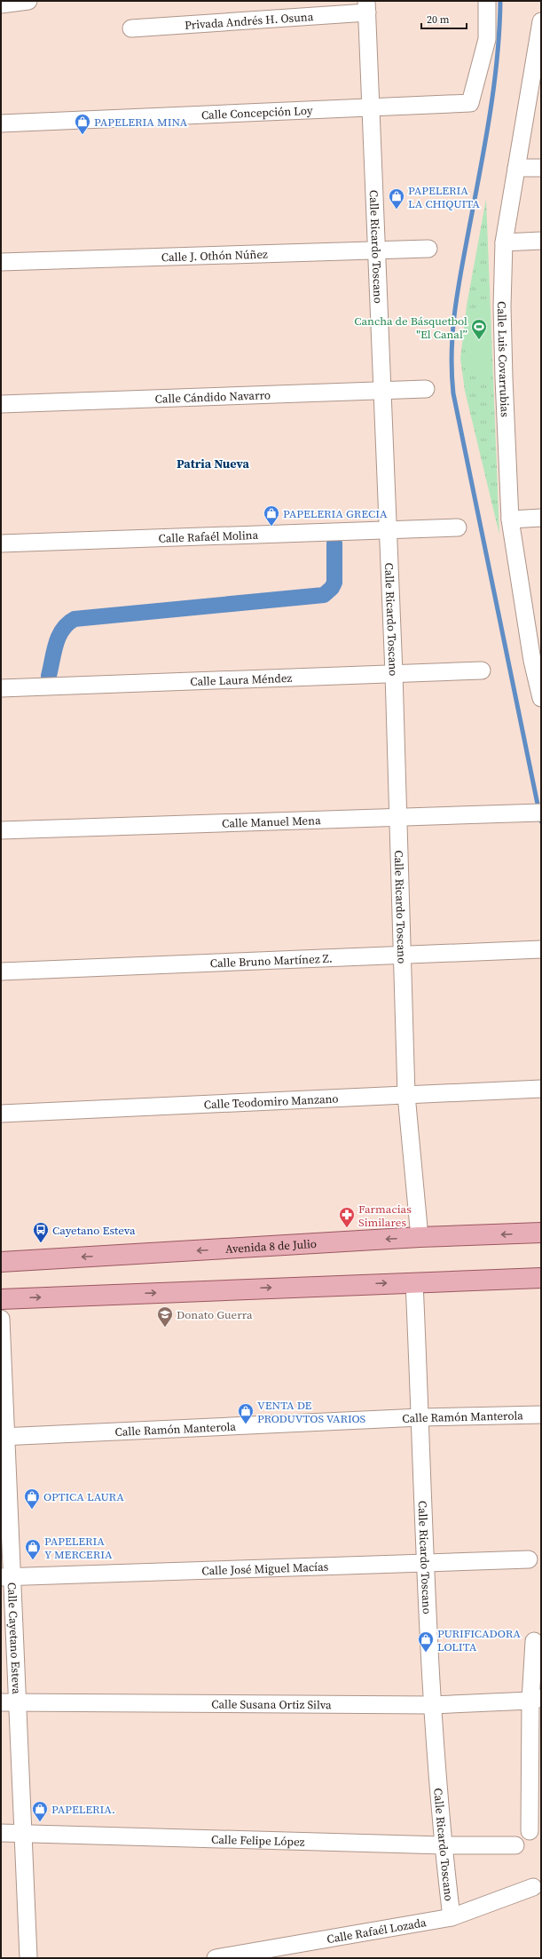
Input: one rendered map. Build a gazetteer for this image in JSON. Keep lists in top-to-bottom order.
{
  "streets": {
    "main road": ["Avenida 8 de Julio"],
    "street": [
      "Privada Andrés H. Osuna",
      "Calle Concepción Loy",
      "Calle Ricardo Toscano",
      "Calle J. Othón Núñez",
      "Calle Luis Covarrubias",
      "Calle Cándido Navarro",
      "Calle Rafaél Molina",
      "Calle Laura Méndez",
      "Calle Manuel Mena",
      "Calle Bruno Martínez Z.",
      "Calle Teodomiro Manzano",
      "Calle Ramón Manterola",
      "Calle José Miguel Macías",
      "Calle Cayetano Esteva",
      "Calle Susana Ortiz Silva",
      "Calle Felipe López",
      "Calle Rafaél Lozada"
    ]
  },
  "crossings": [
    ["Privada Andrés H. Osuna", "Calle Ricardo Toscano"],
    ["Calle Concepción Loy", "Calle Ricardo Toscano"],
    ["Calle Ricardo Toscano", "Calle J. Othón Núñez"],
    ["Calle Ricardo Toscano", "Calle Cándido Navarro"],
    ["Calle Ricardo Toscano", "Calle Rafaél Molina"],
    ["Calle Ricardo Toscano", "Calle Laura Méndez"],
    ["Calle Ricardo Toscano", "Calle Manuel Mena"],
    ["Calle Ricardo Toscano", "Calle Bruno Martínez Z."],
    ["Calle Ricardo Toscano", "Calle Teodomiro Manzano"],
    ["Calle Ricardo Toscano", "Avenida 8 de Julio"],
    ["Calle Ricardo Toscano", "Calle Ramón Manterola"],
    ["Calle Ricardo Toscano", "Calle José Miguel Macías"],
    ["Calle Ricardo Toscano", "Calle Susana Ortiz Silva"],
    ["Calle Ricardo Toscano", "Calle Felipe López"],
    ["Calle Ricardo Toscano", "Calle Rafaél Lozada"],
    ["Calle Ramón Manterola", "Calle Cayetano Esteva"],
    ["Calle José Miguel Macías", "Calle Cayetano Esteva"],
    ["Calle Cayetano Esteva", "Calle Susana Ortiz Silva"],
    ["Calle Cayetano Esteva", "Calle Felipe López"]
  ],
  "districts": ["Patria Nueva"],
  "places": {
    "shop": [
      "PAPELERIA MINA",
      "PAPELERIA LA CHIQUITA",
      "PAPELERIA GRECIA",
      "VENTA DE PRODUVTOS VARIOS",
      "OPTICA LAURA",
      "PAPELERIA Y MERCERIA",
      "PURIFICADORA LOLITA",
      "PAPELERIA."
    ],
    "sports": ["Cancha de Básquetbol \"El Canal”"],
    "pharmacy": ["Farmacias Similares"],
    "bus stop": ["Cayetano Esteva"],
    "school or university": ["Donato Guerra"]
  },
  "scale_bar": "20 m"
}
